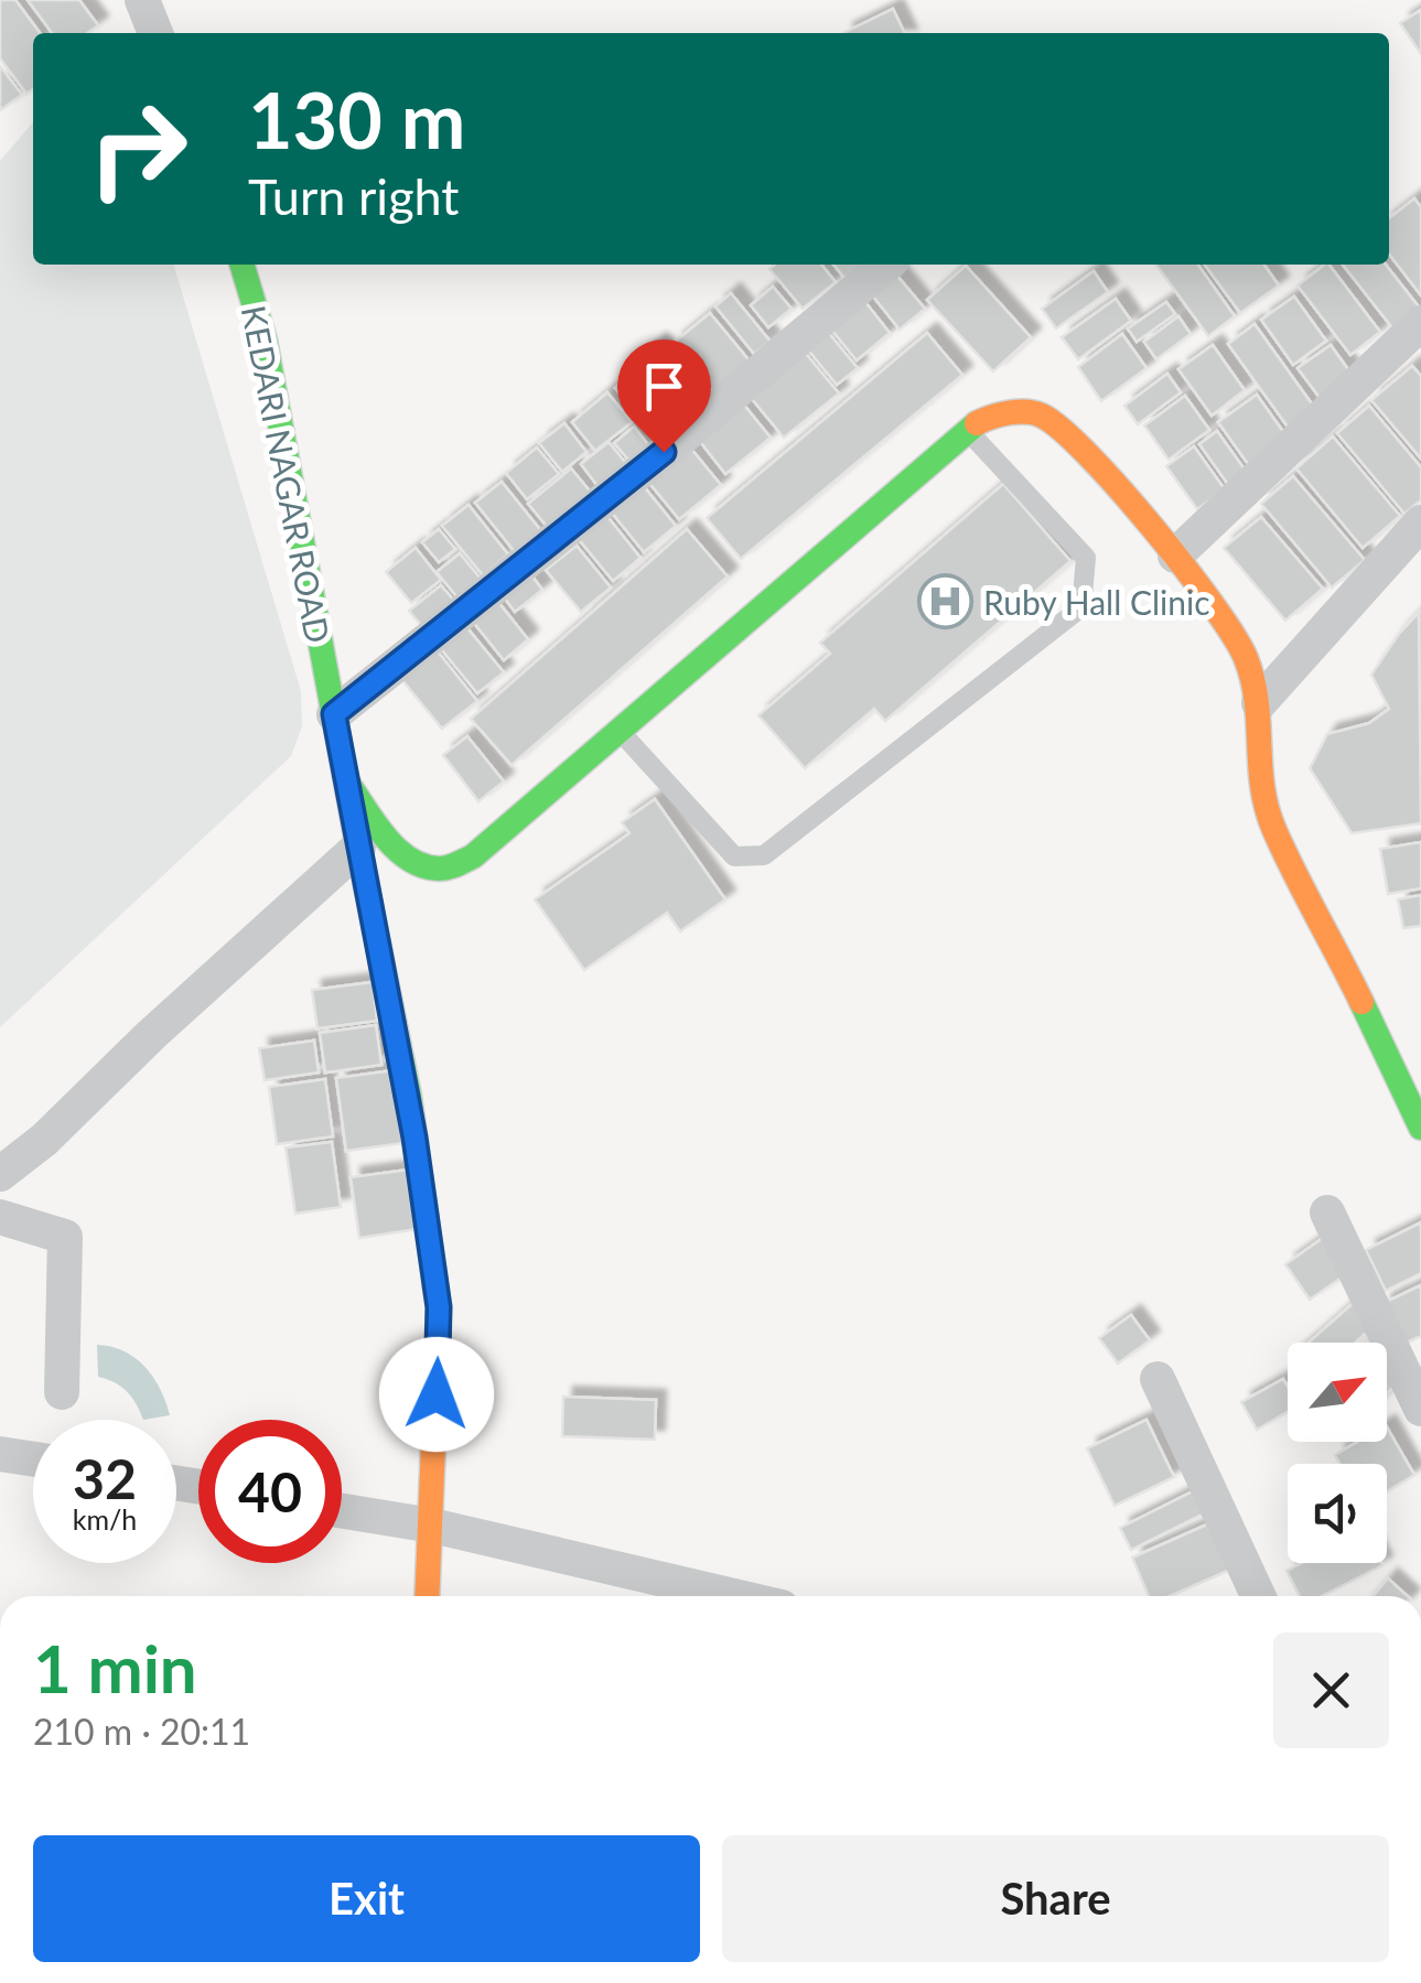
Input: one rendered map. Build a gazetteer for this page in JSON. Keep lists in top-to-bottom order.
{
  "streets": {
    "street": ["KEDARI NAGAR ROAD"]
  },
  "places": {
    "hospital": ["Ruby Hall Clinic"]
  },
  "north": "top right",
  "page": {
    "turn": ["130 m", "Turn right"],
    "speed": "32 km/h",
    "limit": "40",
    "heading": ["1 min", "210 m · 20:11"],
    "buttons": ["Exit", "Share"]
  }
}
